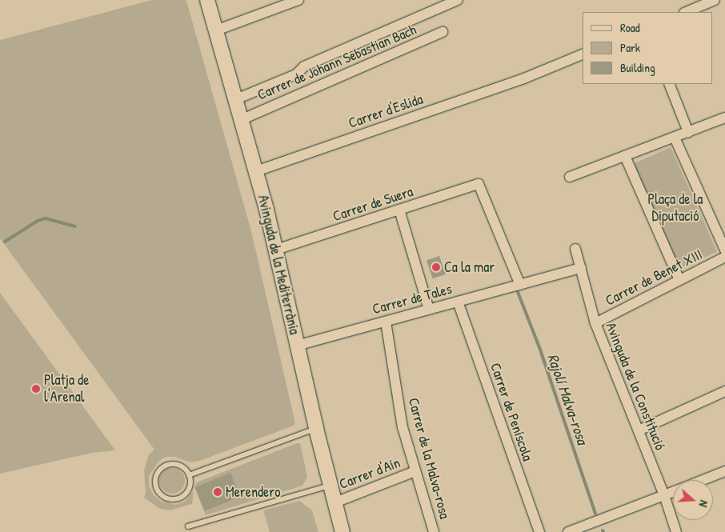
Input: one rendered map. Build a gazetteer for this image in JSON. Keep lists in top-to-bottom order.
{
  "streets": {
    "street": [
      "Carrer de Johann Sebastian Bach",
      "Carrer d'Eslida",
      "Carrer de Suera",
      "Avinguda de la Mediterrània",
      "Carrer de Benet XIII",
      "Carrer de Tales",
      "Avinguda de la Constitució",
      "Carrer de Peníscola",
      "Carrer de la Malva-rosa",
      "Carrer d'Aín"
    ]
  },
  "crossings": [
    ["Carrer de Johann Sebastian Bach", "Avinguda de la Mediterrània"],
    ["Carrer d'Eslida", "Avinguda de la Mediterrània"],
    ["Carrer de Suera", "Avinguda de la Mediterrània"],
    ["Carrer de Suera", "Carrer de Tales"],
    ["Avinguda de la Mediterrània", "Carrer de Tales"],
    ["Avinguda de la Mediterrània", "Carrer d'Aín"],
    ["Carrer de Benet XIII", "Avinguda de la Constitució"],
    ["Carrer de Tales", "Avinguda de la Constitució"],
    ["Carrer de Tales", "Carrer de Peníscola"],
    ["Carrer de Tales", "Carrer de la Malva-rosa"],
    ["Carrer de la Malva-rosa", "Carrer d'Aín"]
  ],
  "water": ["Rajolí Malva-rosa"],
  "parks": ["Plaça de la Diputació"],
  "places": ["Ca la mar", "Platja de l'Arenal", "Merendero"],
  "legend": ["Road", "Park", "Building"],
  "north": "right"
}
